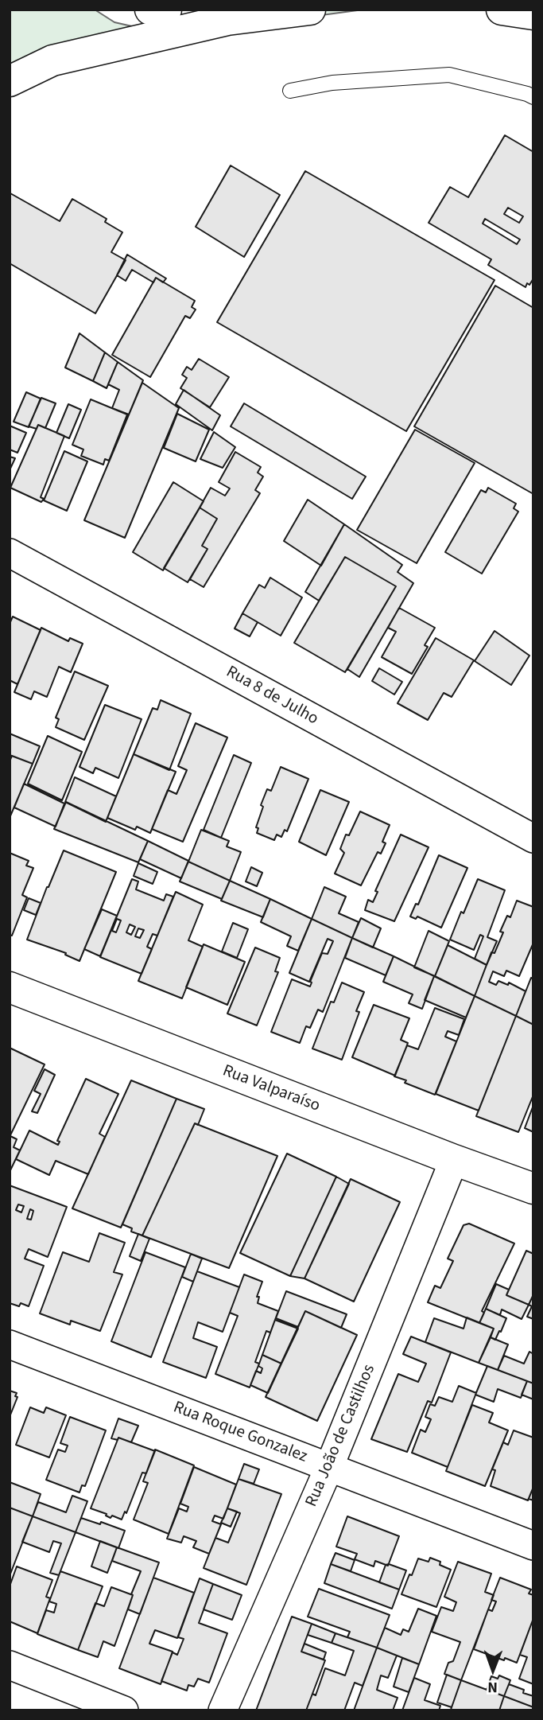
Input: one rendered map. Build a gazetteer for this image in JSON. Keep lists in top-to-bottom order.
{
  "streets": {
    "street": [
      "Rua 8 de Julho",
      "Rua Valparaíso",
      "Rua Roque Gonzalez",
      "Rua João de Castilhos"
    ]
  },
  "crossings": [
    ["Rua Valparaíso", "Rua João de Castilhos"],
    ["Rua Roque Gonzalez", "Rua João de Castilhos"]
  ],
  "north": "bottom"
}
